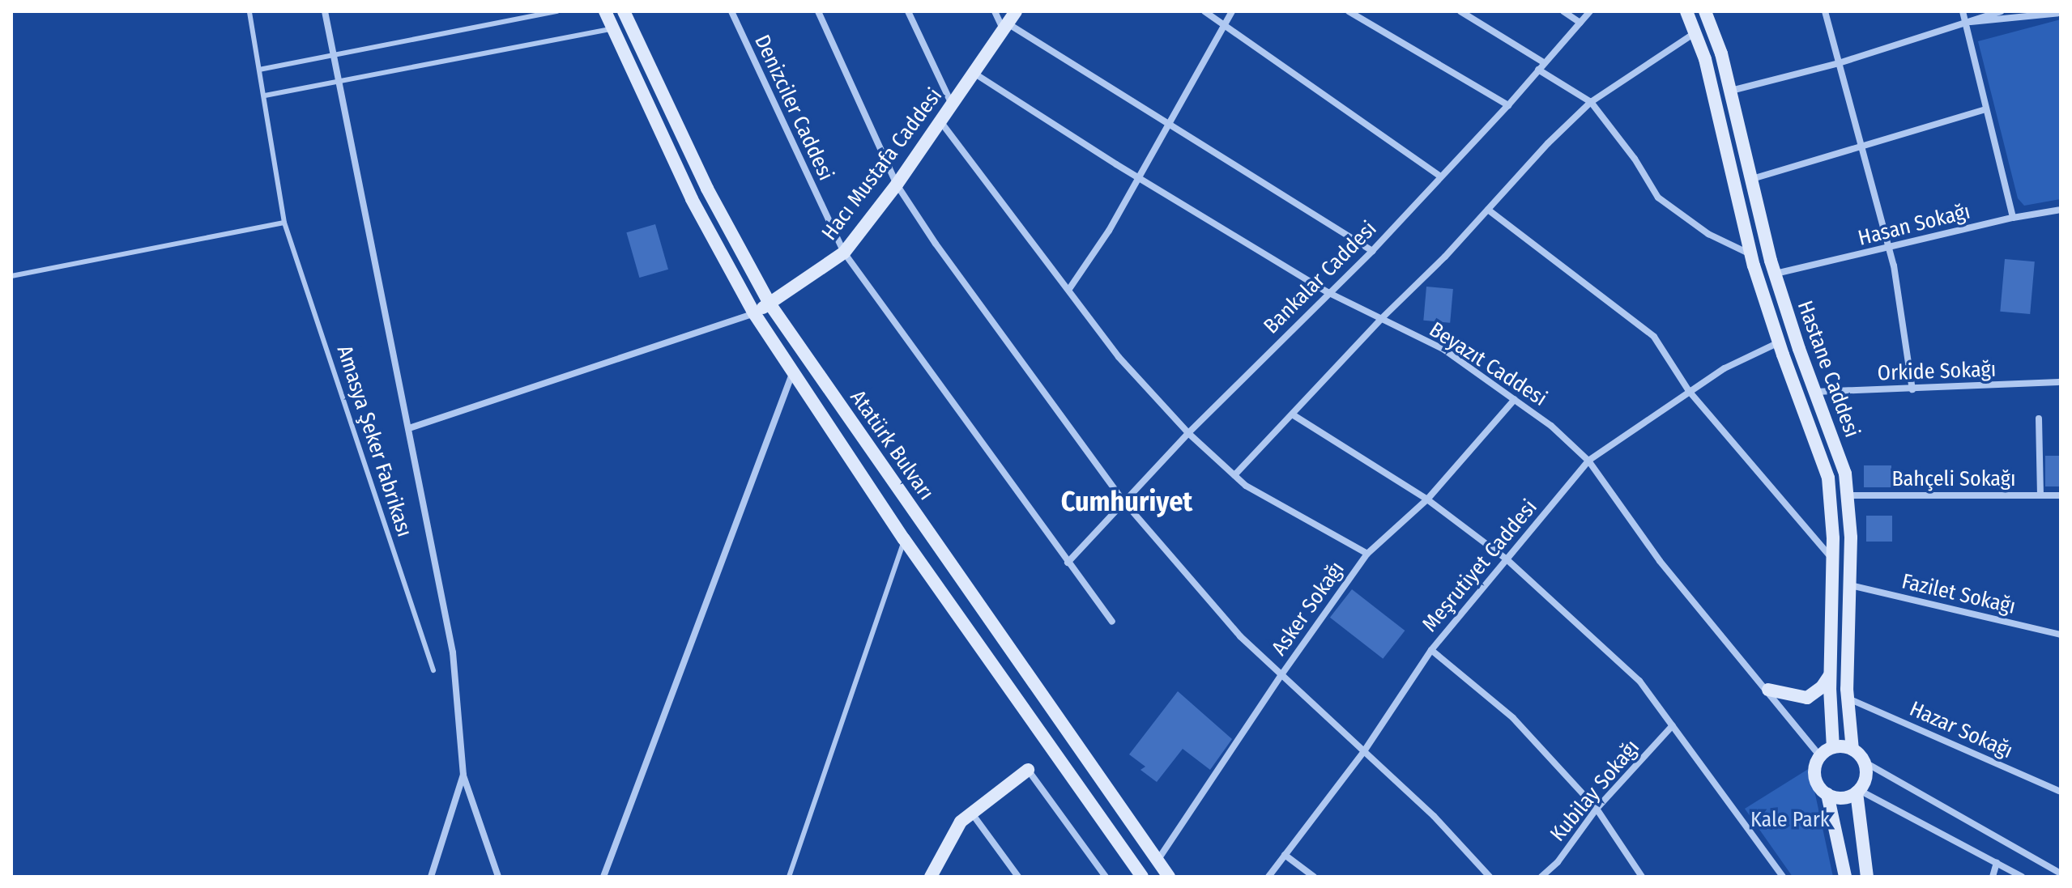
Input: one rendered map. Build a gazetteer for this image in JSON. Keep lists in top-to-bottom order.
{
  "streets": {
    "street": [
      "Denizciler Caddesi",
      "Hacı Mustafa Caddesi",
      "Hasan Sokağı",
      "Bankalar Caddesi",
      "Beyazıt Caddesi",
      "Hastane Caddesi",
      "Orkide Sokağı",
      "Atatürk Bulvarı",
      "Bahçeli Sokağı",
      "Meşrutiyet Caddesi",
      "Fazilet Sokağı",
      "Asker Sokağı",
      "Hazar Sokağı",
      "Kubilay Sokağı"
    ],
    "lane": ["Amasya Şeker Fabrikası"]
  },
  "crossings": [
    ["Denizciler Caddesi", "Hacı Mustafa Caddesi"],
    ["Denizciler Caddesi", "Bankalar Caddesi"],
    ["Hacı Mustafa Caddesi", "Beyazıt Caddesi"],
    ["Hacı Mustafa Caddesi", "Atatürk Bulvarı"],
    ["Hasan Sokağı", "Hastane Caddesi"],
    ["Bankalar Caddesi", "Beyazıt Caddesi"],
    ["Beyazıt Caddesi", "Hastane Caddesi"],
    ["Beyazıt Caddesi", "Meşrutiyet Caddesi"],
    ["Beyazıt Caddesi", "Asker Sokağı"],
    ["Hastane Caddesi", "Orkide Sokağı"],
    ["Hastane Caddesi", "Bahçeli Sokağı"],
    ["Hastane Caddesi", "Meşrutiyet Caddesi"],
    ["Hastane Caddesi", "Fazilet Sokağı"],
    ["Hastane Caddesi", "Hazar Sokağı"],
    ["Atatürk Bulvarı", "Asker Sokağı"]
  ],
  "districts": ["Cumhuriyet"],
  "parks": ["Kale Park"]
}
